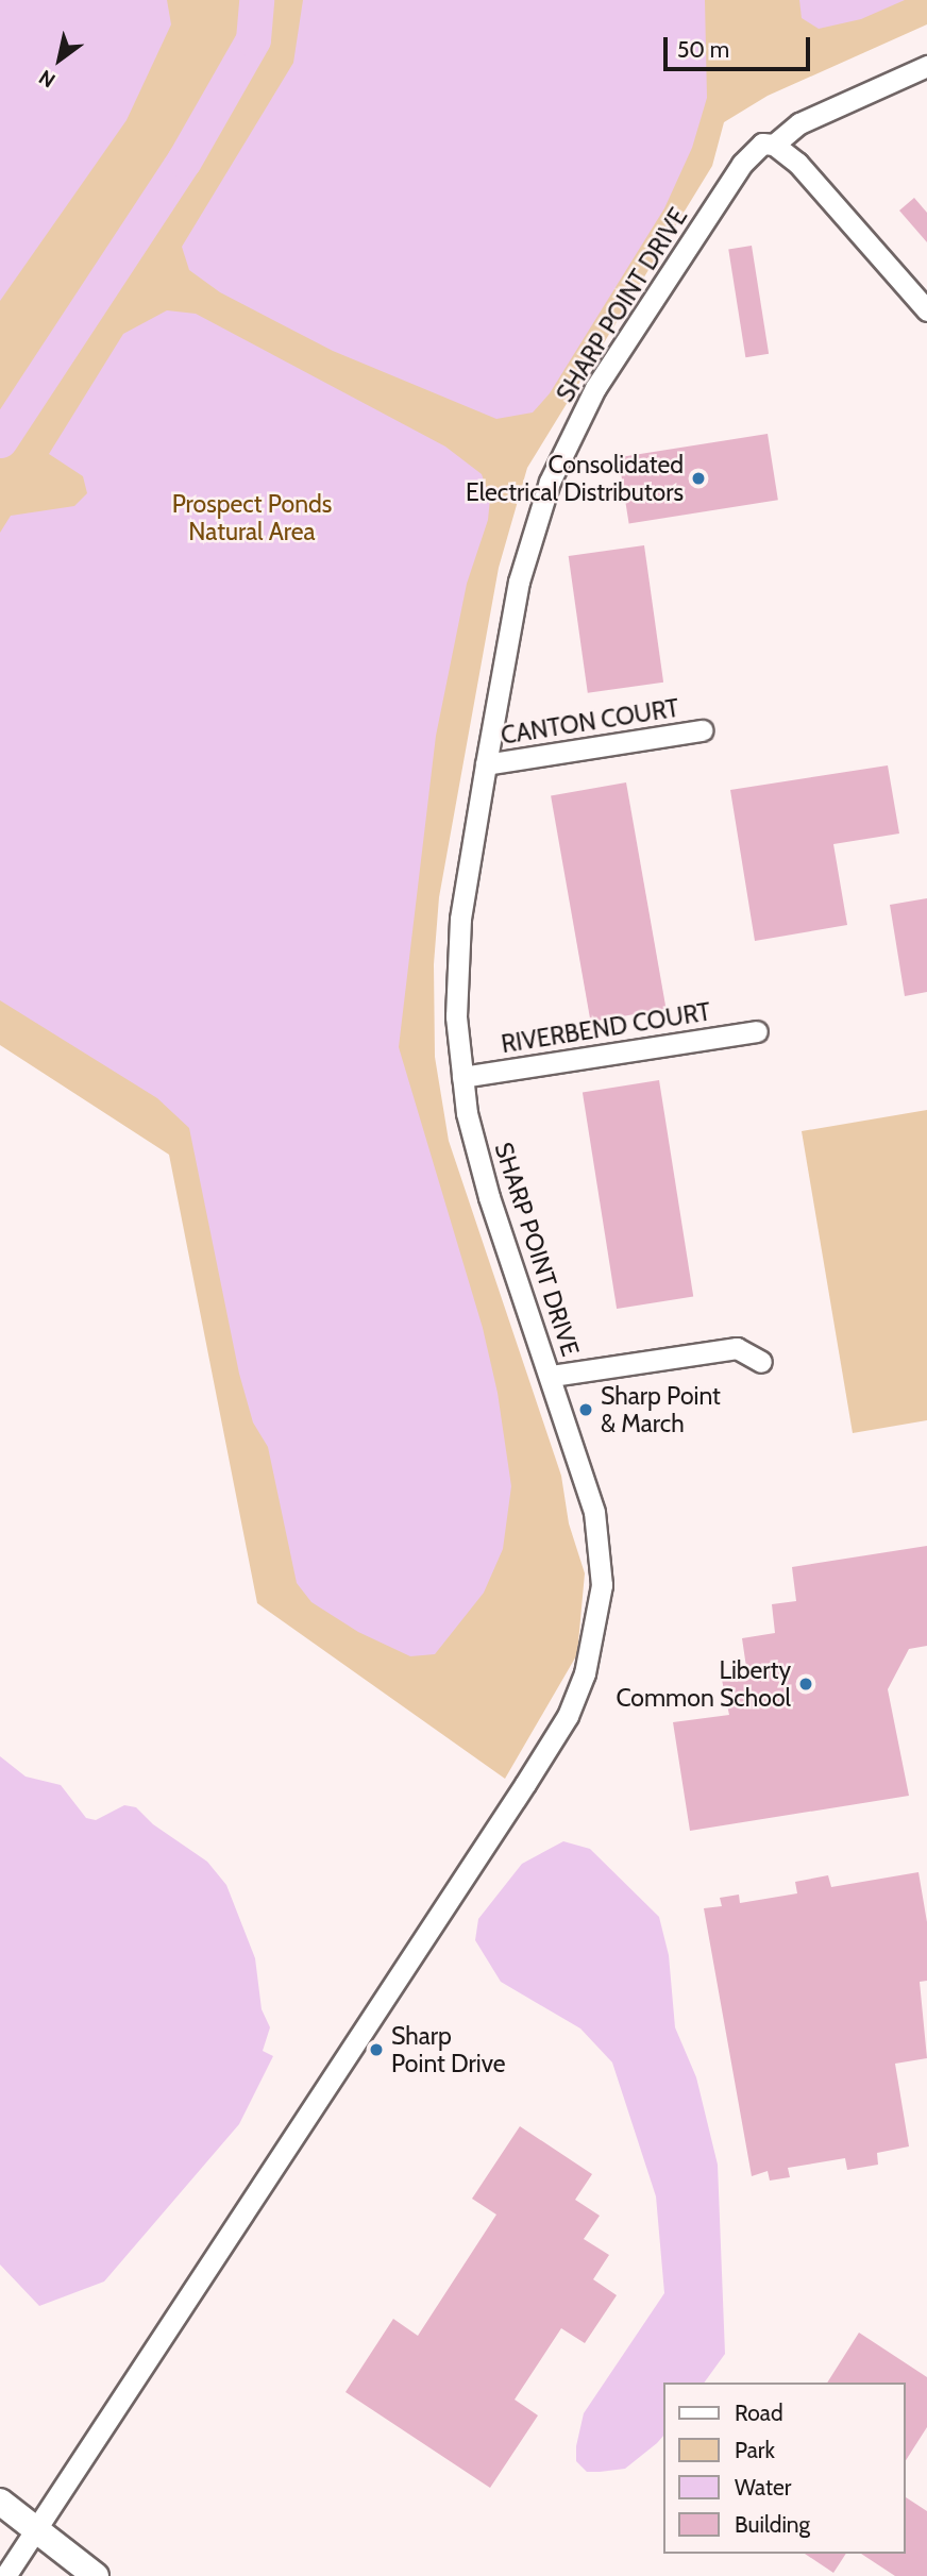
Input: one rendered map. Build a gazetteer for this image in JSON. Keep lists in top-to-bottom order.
{
  "streets": {
    "street": ["SHARP POINT DRIVE", "CANTON COURT", "RIVERBEND COURT"]
  },
  "crossings": [
    ["SHARP POINT DRIVE", "CANTON COURT"],
    ["SHARP POINT DRIVE", "RIVERBEND COURT"]
  ],
  "parks": ["Prospect Ponds Natural Area"],
  "places": [
    "Consolidated Electrical Distributors",
    "Sharp Point & March",
    "Liberty Common School",
    "Sharp Point Drive"
  ],
  "legend": [
    "Road",
    "Park",
    "Water",
    "Building"
  ],
  "scale_bar": "50 m",
  "north": "bottom left"
}
